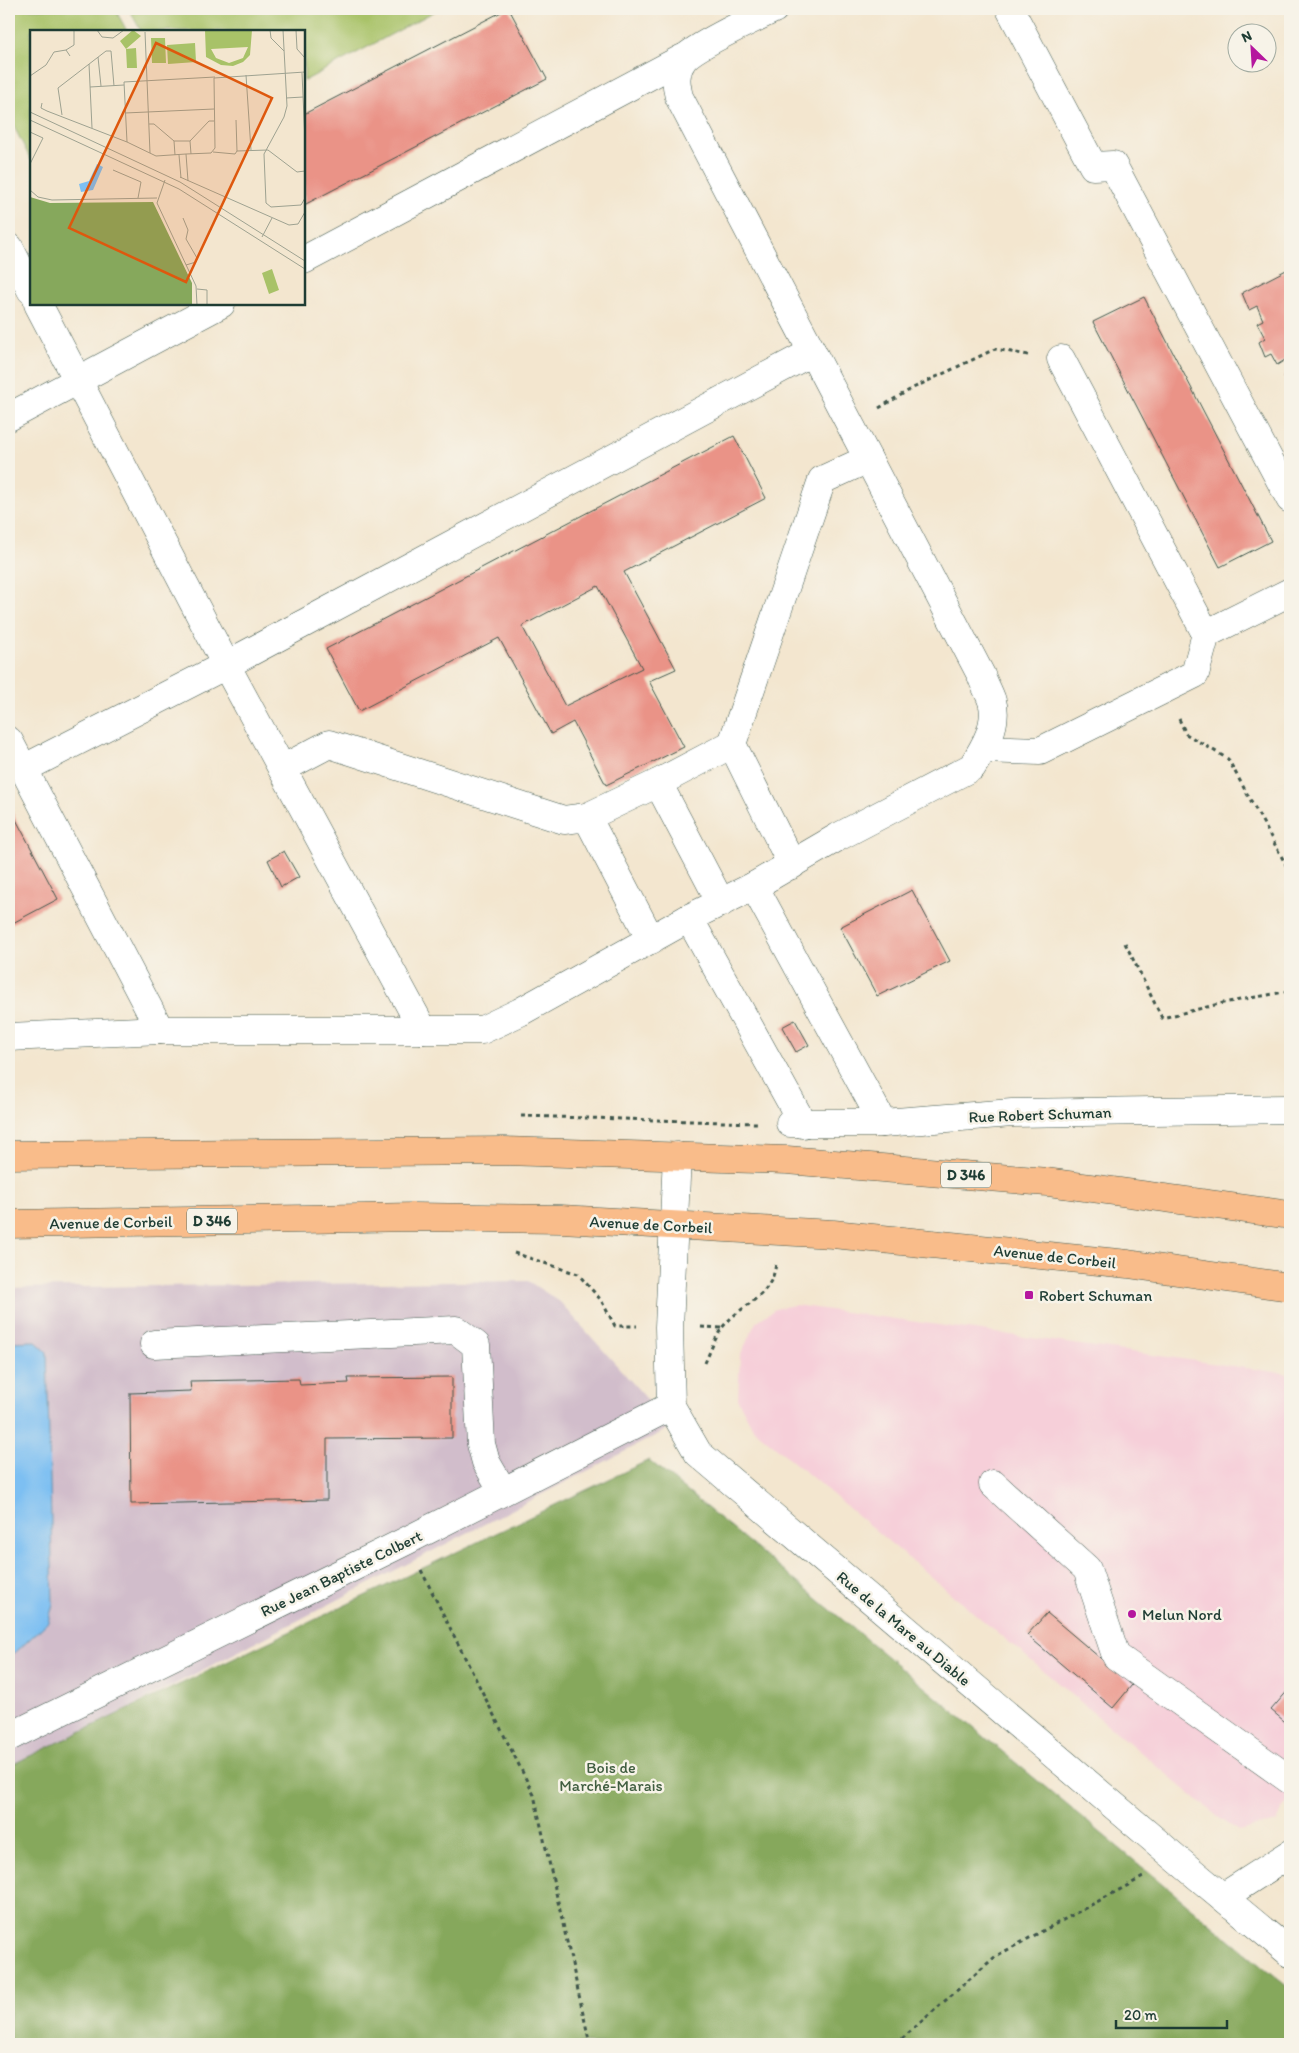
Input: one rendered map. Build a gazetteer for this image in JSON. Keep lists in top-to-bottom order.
{
  "streets": {
    "main road": ["D 346", "Avenue de Corbeil"],
    "street": ["Rue Robert Schuman", "Rue Jean Baptiste Colbert", "Rue de la Mare au Diable"]
  },
  "crossings": [
    ["D 346", "Rue de la Mare au Diable"],
    ["Avenue de Corbeil", "Rue de la Mare au Diable"],
    ["Rue Jean Baptiste Colbert", "Rue de la Mare au Diable"]
  ],
  "parks": ["Bois de Marché-Marais"],
  "places": {
    "transit": ["Robert Schuman"],
    "other": ["Melun Nord"]
  },
  "scale_bar": "20 m",
  "north": "top left"
}
